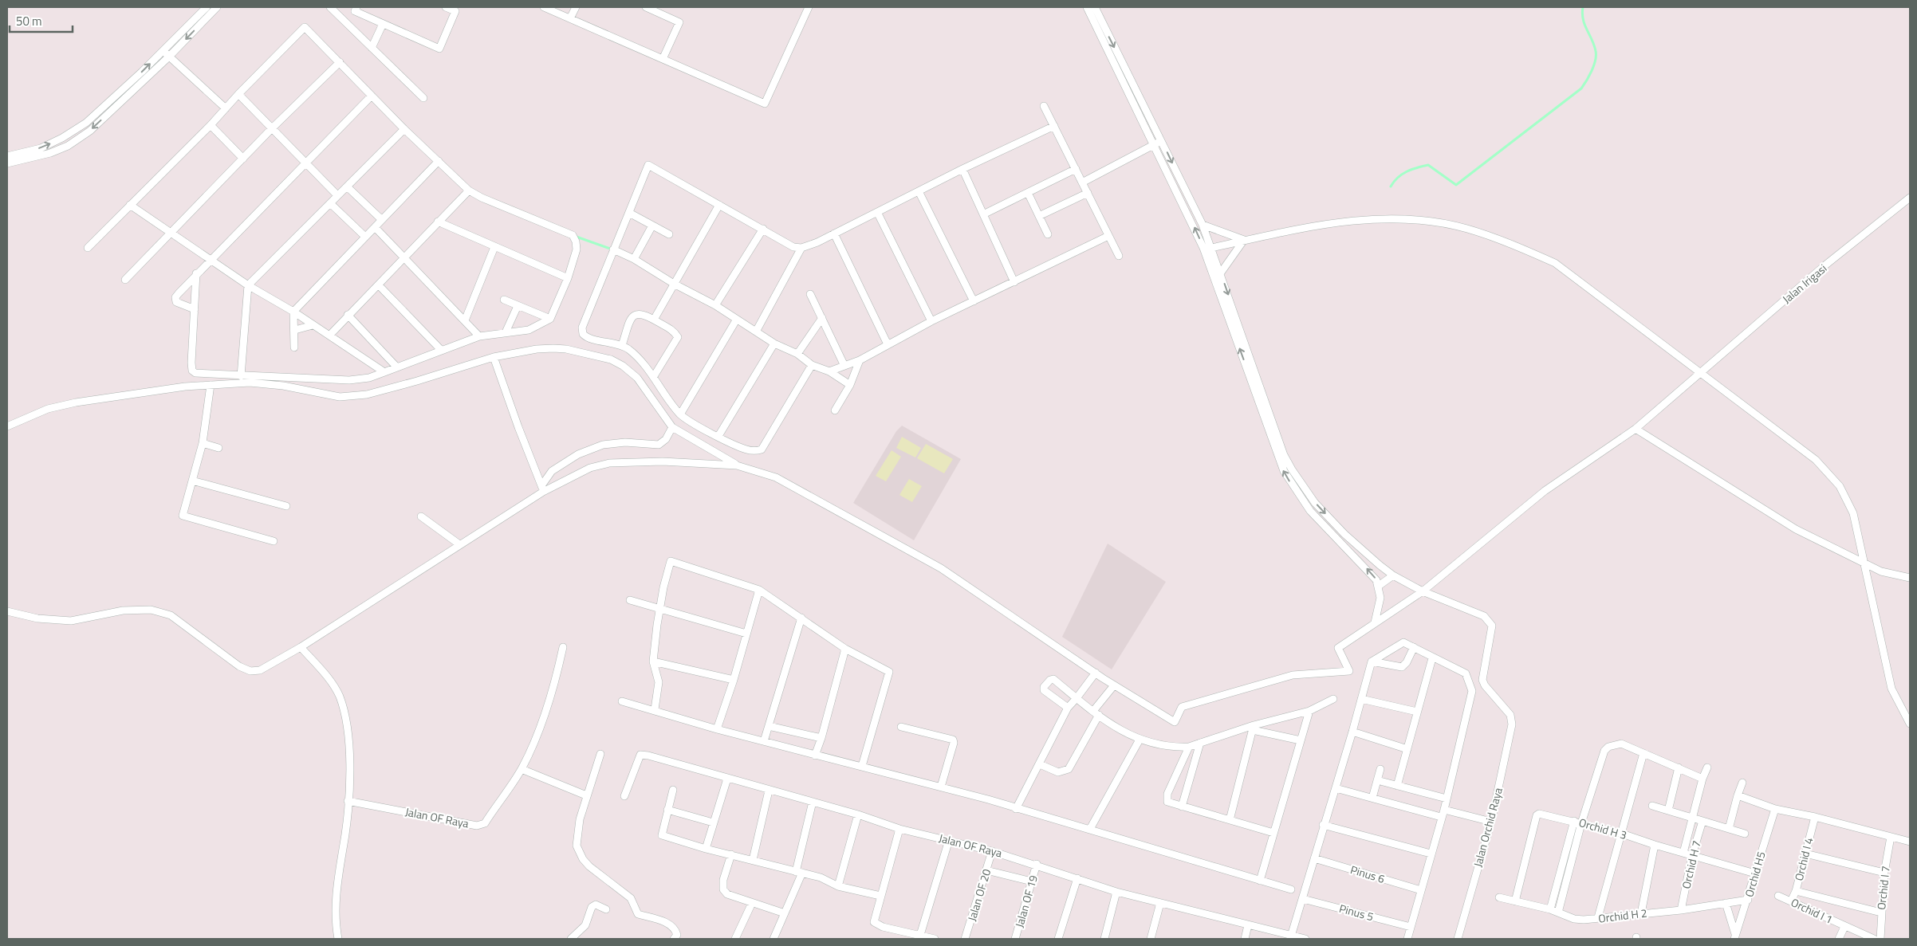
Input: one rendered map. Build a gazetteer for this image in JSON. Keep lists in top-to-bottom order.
{
  "streets": {
    "street": [
      "Jalan Irigasi",
      "Jalan OF Raya",
      "Jalan Orchid Raya",
      "Orchid H 3",
      "Orchid I 4",
      "Orchid H 7",
      "Pinus 6",
      "Orchid H5",
      "Orchid I 7",
      "Jalan OF 20",
      "Jalan OF 19",
      "Orchid I 1",
      "Pinus 5",
      "Orchid H 2"
    ]
  },
  "crossings": [
    ["Jalan Irigasi", "Jalan Orchid Raya"],
    ["Jalan OF Raya", "Jalan OF 20"],
    ["Jalan OF Raya", "Jalan OF 19"],
    ["Orchid H 3", "Orchid H 7"],
    ["Orchid H 3", "Orchid H5"],
    ["Orchid H 3", "Orchid H 2"],
    ["Orchid I 4", "Orchid I 1"],
    ["Orchid H 7", "Orchid H 2"],
    ["Orchid H5", "Orchid H 2"]
  ],
  "scale_bar": "50 m"
}
